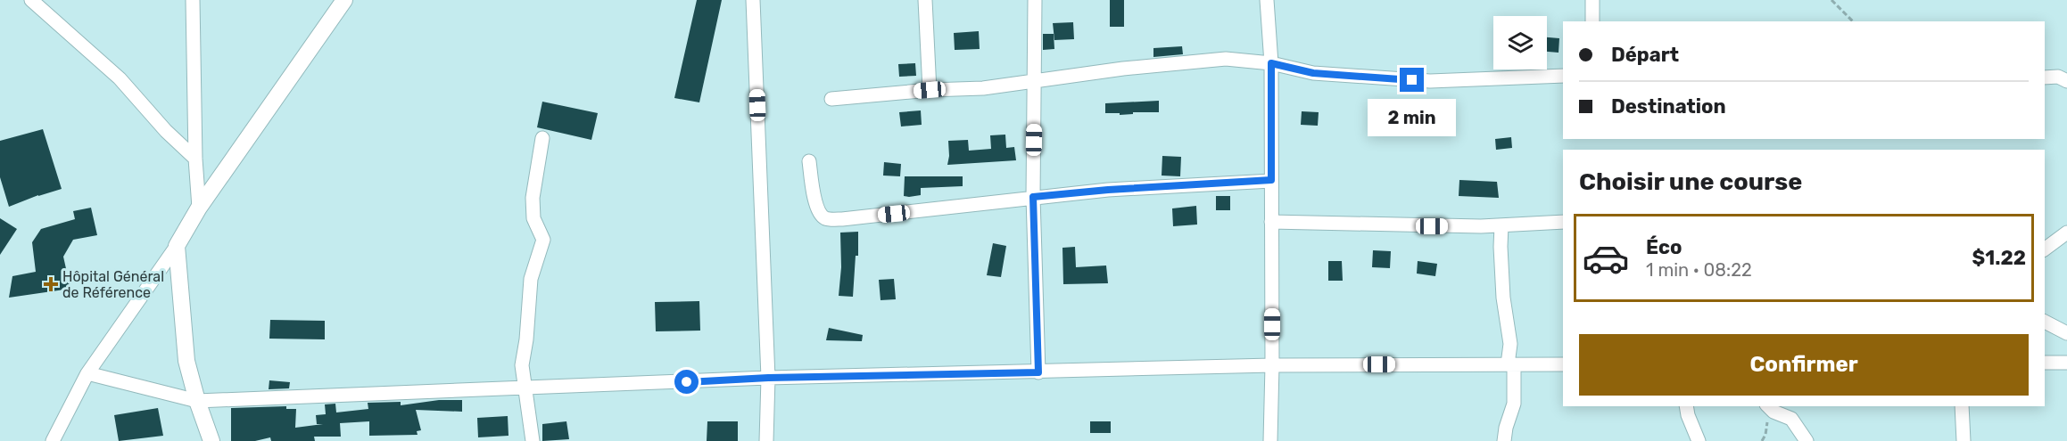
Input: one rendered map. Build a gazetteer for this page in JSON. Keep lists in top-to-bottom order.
{
  "places": {
    "health": ["Hôpital Général de Référence"]
  },
  "page": {
    "banner": ["Départ", "Destination"],
    "bubble": "2 min",
    "heading": "Choisir une course",
    "list": [
      {
        "name": "Éco",
        "note": "1 min · 08:22",
        "value": "$1.22"
      }
    ],
    "buttons": "Confirmer"
  }
}
